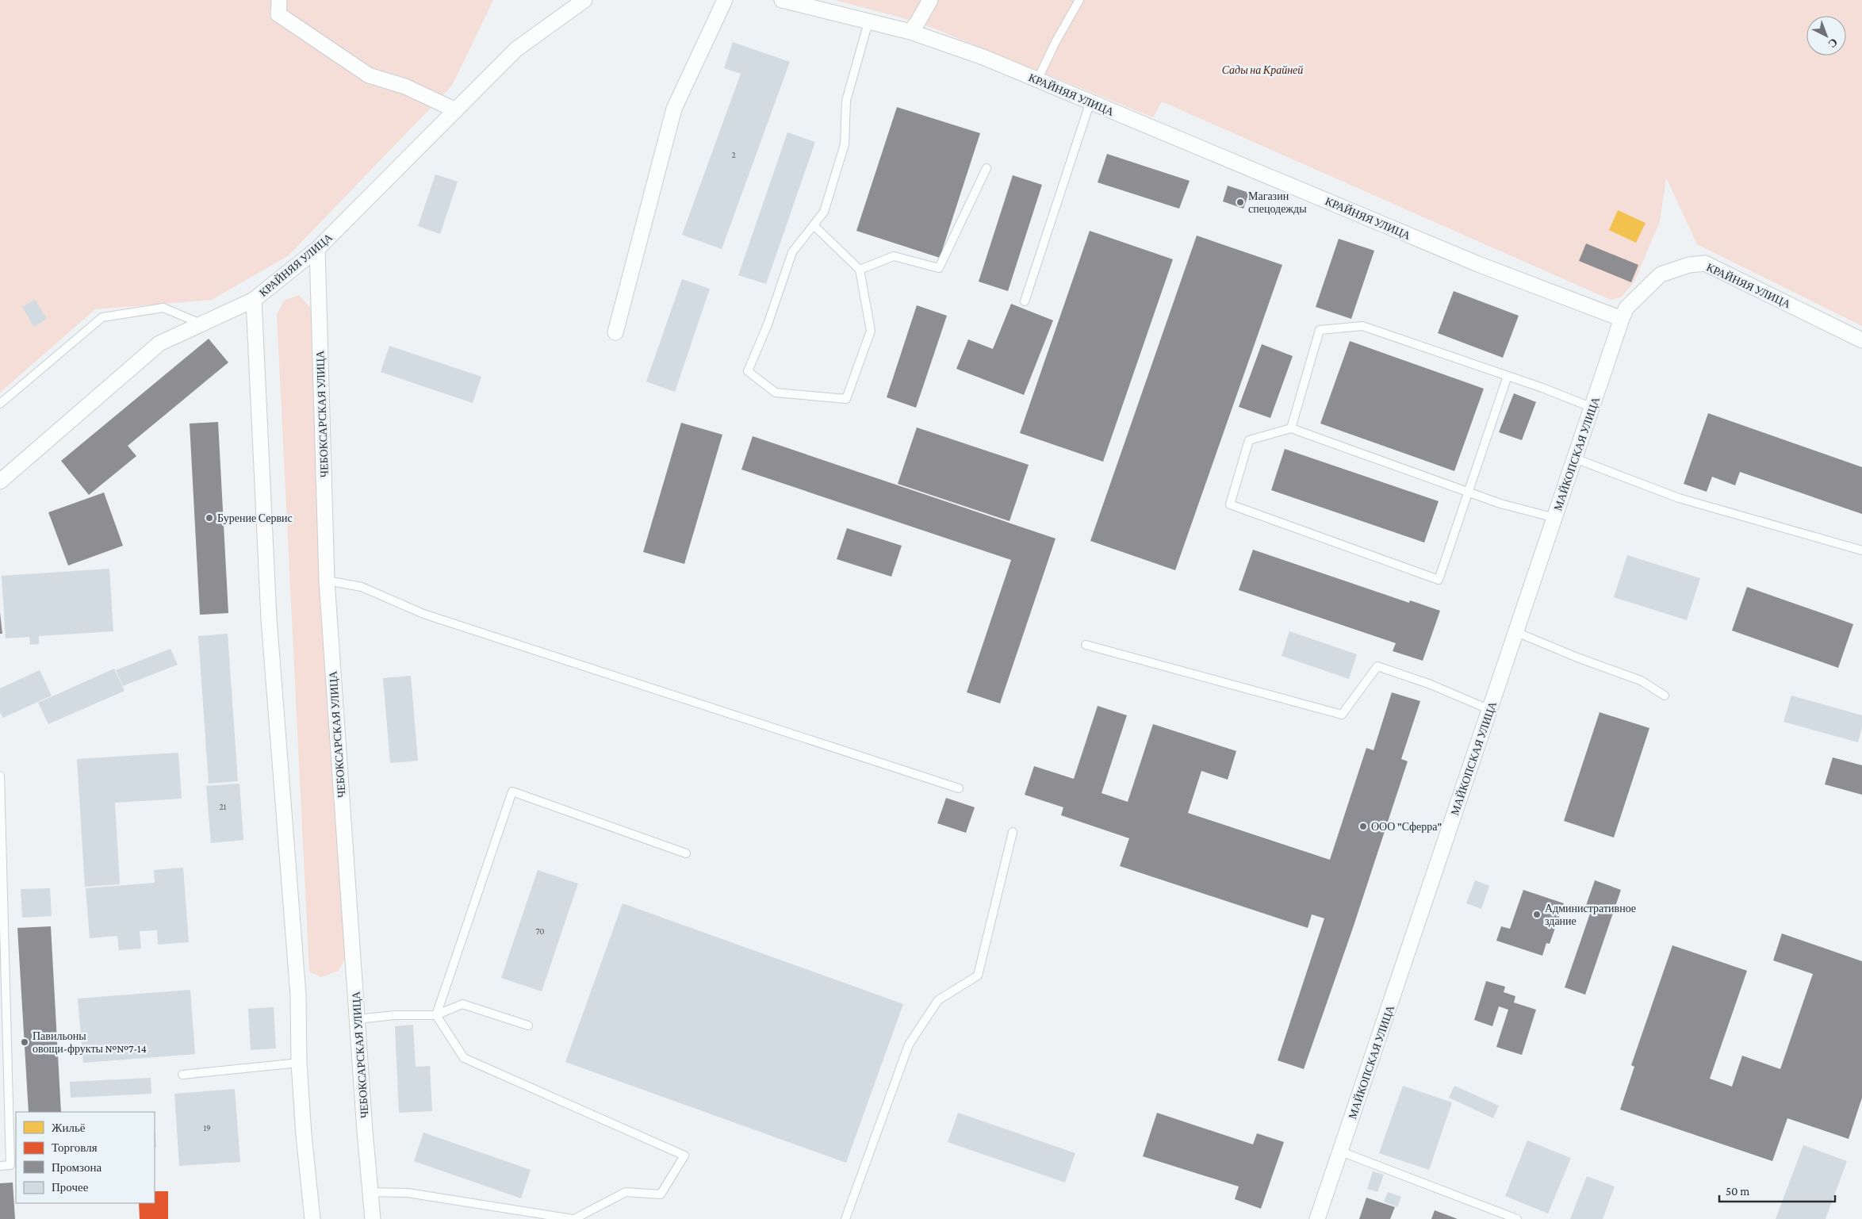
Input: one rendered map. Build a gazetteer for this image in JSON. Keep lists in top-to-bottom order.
{
  "streets": {
    "street": ["КРАЙНЯЯ УЛИЦА", "ЧЕБОКСАРСКАЯ УЛИЦА", "МАЙКОПСКАЯ УЛИЦА"]
  },
  "crossings": [
    ["КРАЙНЯЯ УЛИЦА", "ЧЕБОКСАРСКАЯ УЛИЦА"],
    ["КРАЙНЯЯ УЛИЦА", "МАЙКОПСКАЯ УЛИЦА"]
  ],
  "parks": ["Сады на Крайней"],
  "places": [
    "Магазин спецодежды",
    "Бурение Сервис",
    "ООО \"Сферра\"",
    "Административное здание",
    "Павильоны овощи-фрукты №№7-14"
  ],
  "house_numbers": [
    "2",
    "21",
    "70",
    "19"
  ],
  "legend": [
    "Жильё",
    "Торговля",
    "Промзона",
    "Прочее"
  ],
  "scale_bar": "50 m",
  "north": "bottom right"
}
